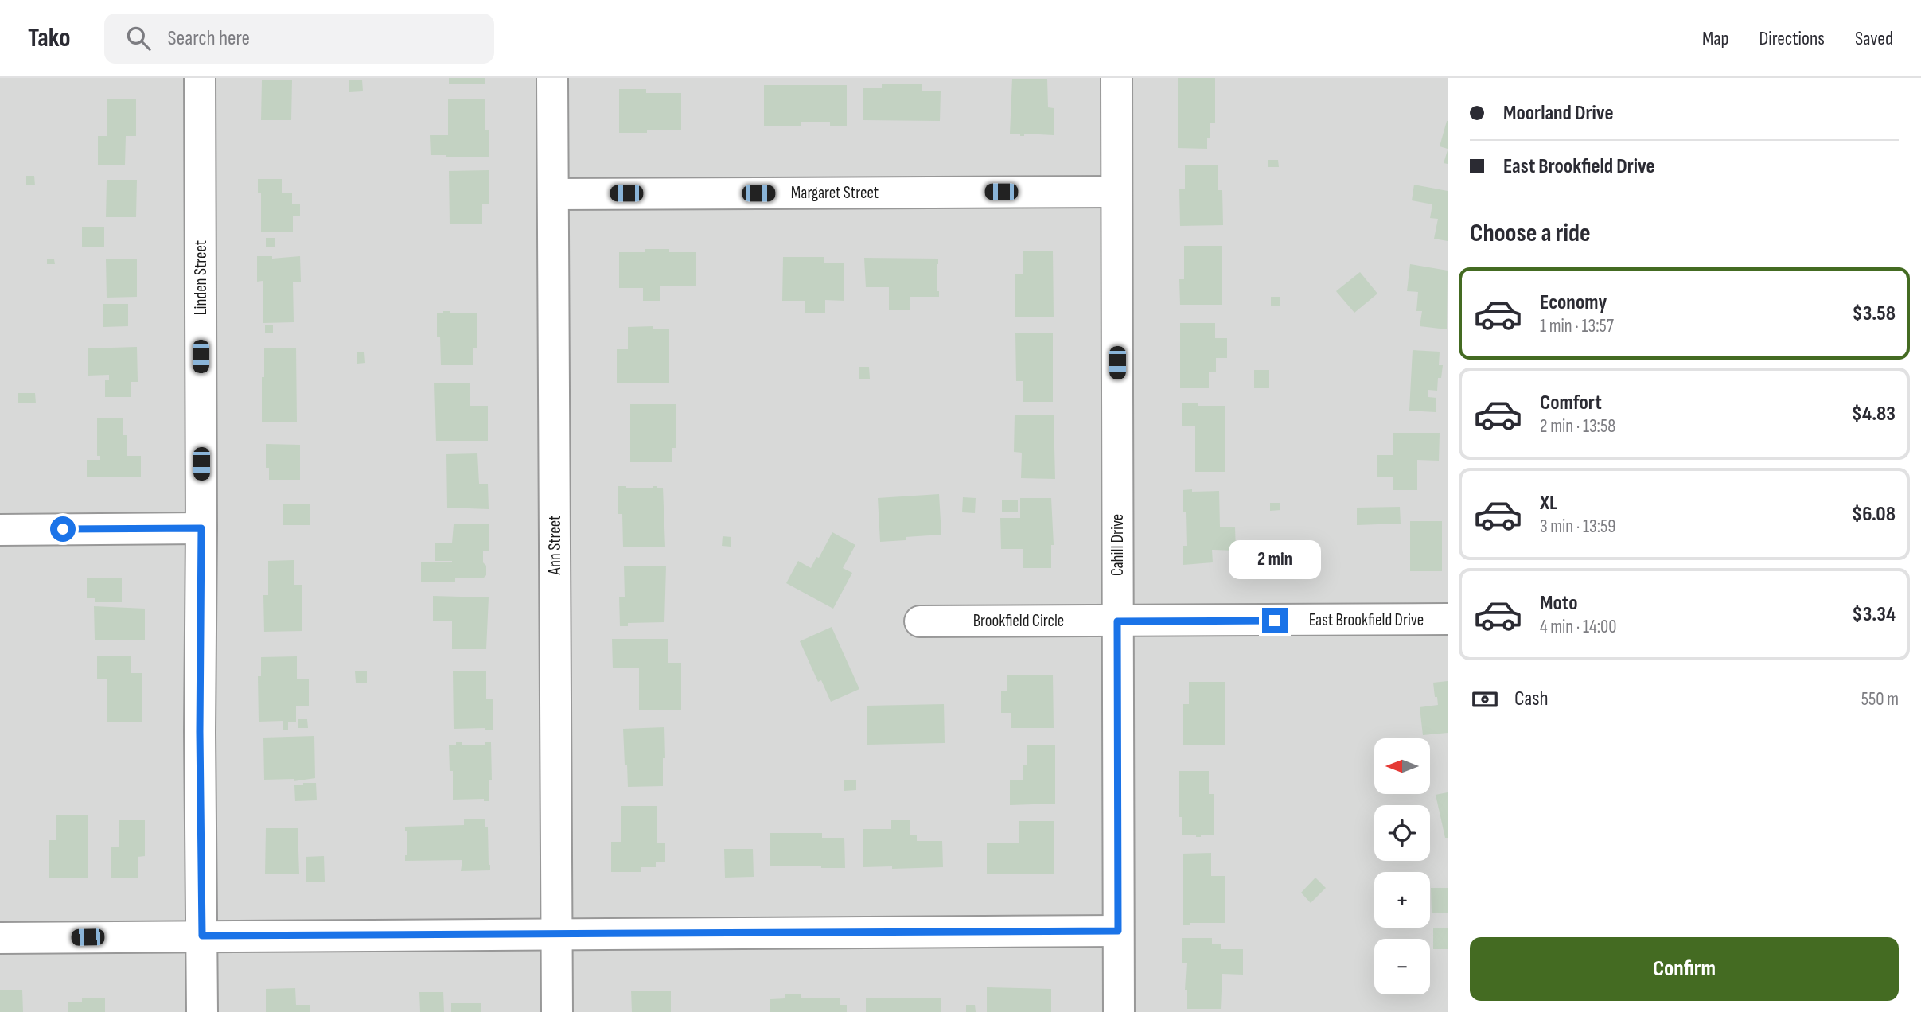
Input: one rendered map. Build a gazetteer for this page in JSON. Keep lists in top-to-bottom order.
{
  "streets": {
    "street": [
      "Margaret Street",
      "Linden Street",
      "Ann Street",
      "Cahill Drive",
      "East Brookfield Drive",
      "Brookfield Circle"
    ]
  },
  "crossings": [
    ["Margaret Street", "Ann Street"],
    ["Margaret Street", "Cahill Drive"],
    ["Cahill Drive", "East Brookfield Drive"],
    ["Cahill Drive", "Brookfield Circle"],
    ["East Brookfield Drive", "Brookfield Circle"]
  ],
  "north": "left",
  "page": {
    "header": "Tako",
    "search": "Search here",
    "nav": ["Map", "Directions", "Saved"],
    "banner": ["Moorland Drive", "East Brookfield Drive"],
    "heading": "Choose a ride",
    "list": [
      {
        "name": "Economy",
        "note": "1 min · 13:57",
        "value": "$3.58"
      },
      {
        "name": "Comfort",
        "note": "2 min · 13:58",
        "value": "$4.83"
      },
      {
        "name": "XL",
        "note": "3 min · 13:59",
        "value": "$6.08"
      },
      {
        "name": "Moto",
        "note": "4 min · 14:00",
        "value": "$3.34"
      }
    ],
    "bubble": "2 min",
    "pay": ["Cash", "550 m"],
    "map_buttons": ["+", "−"],
    "buttons": "Confirm"
  }
}
